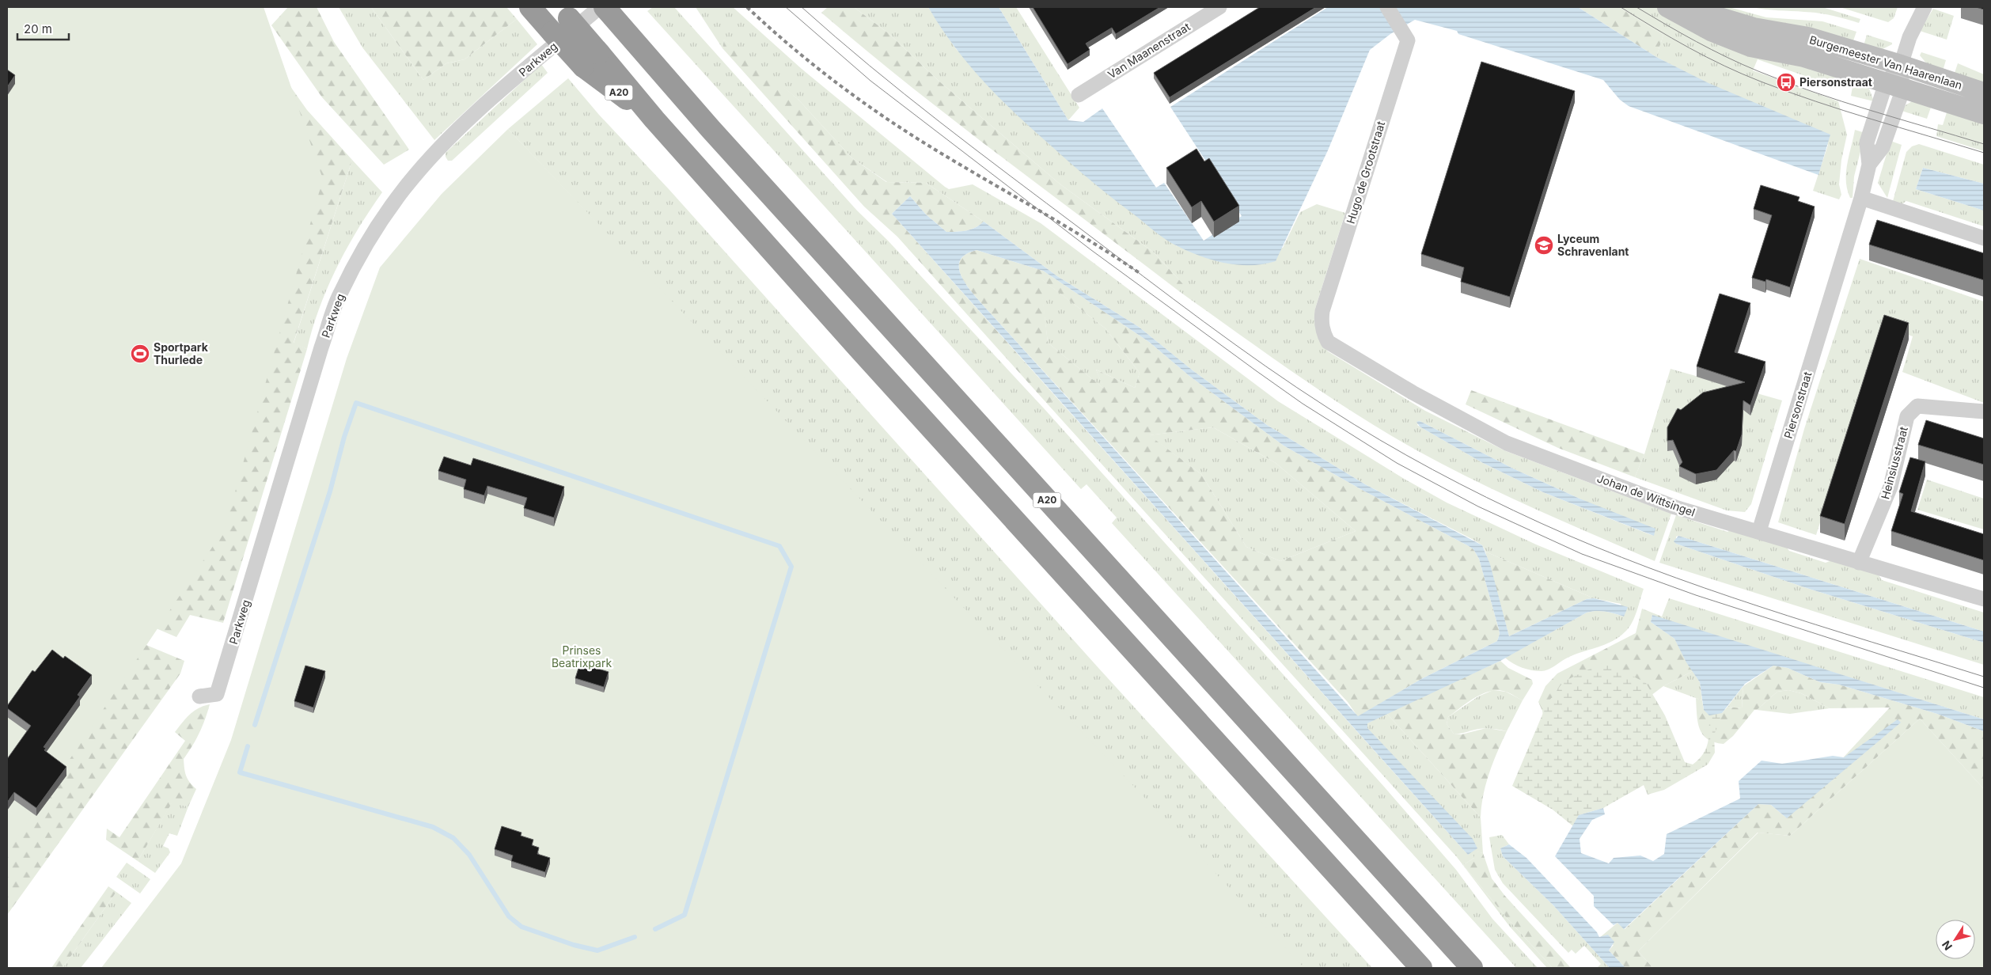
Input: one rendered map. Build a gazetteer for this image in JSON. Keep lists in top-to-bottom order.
{
  "streets": {
    "highway": ["A20"],
    "main road": ["Burgemeester Van Haarenlaan"],
    "street": [
      "Van Maanenstraat",
      "Parkweg",
      "Hugo de Grootstraat",
      "Piersonstraat",
      "Heinsiusstraat",
      "Johan de Wittsingel"
    ]
  },
  "crossings": [
    ["Burgemeester Van Haarenlaan", "Piersonstraat"],
    ["Hugo de Grootstraat", "Johan de Wittsingel"],
    ["Piersonstraat", "Johan de Wittsingel"],
    ["Heinsiusstraat", "Johan de Wittsingel"]
  ],
  "parks": ["Prinses Beatrixpark"],
  "places": {
    "bus stop": ["Piersonstraat"],
    "school or university": ["Lyceum Schravenlant"],
    "sports": ["Sportpark Thurlede"]
  },
  "scale_bar": "20 m",
  "north": "bottom left"
}
